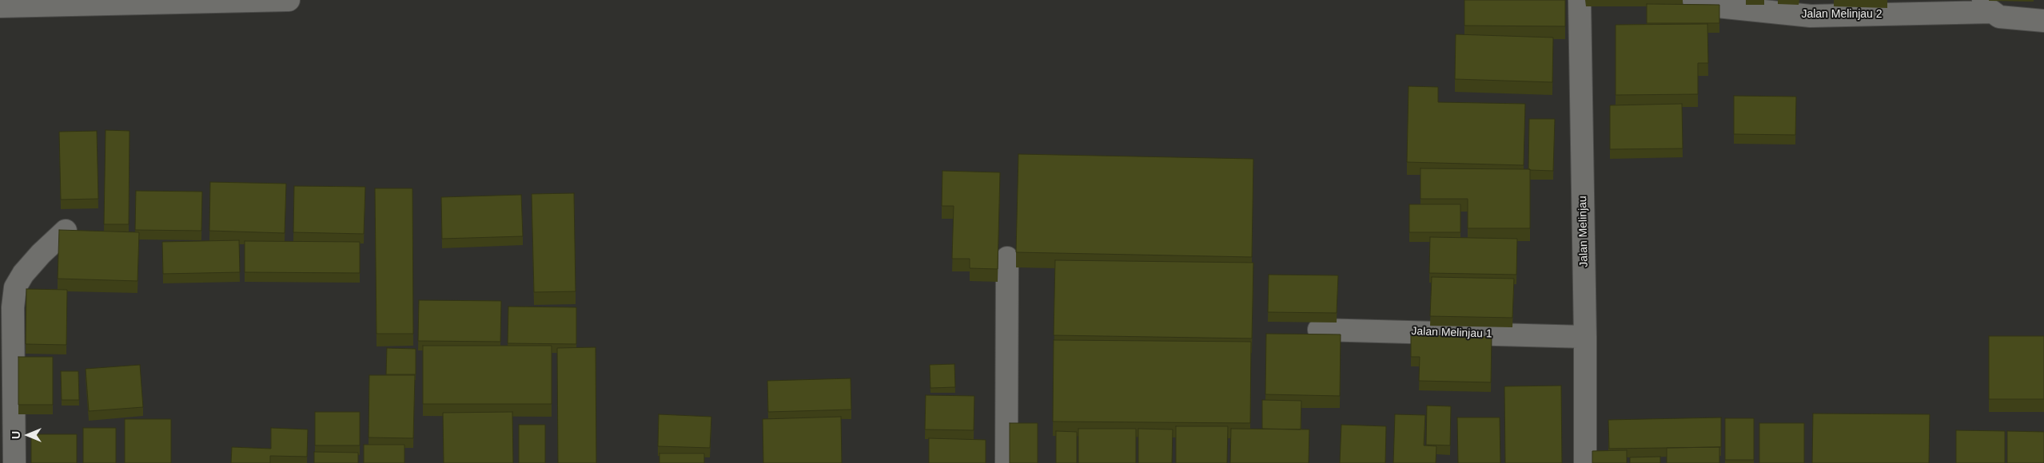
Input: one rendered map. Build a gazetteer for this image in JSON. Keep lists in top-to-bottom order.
{
  "streets": {
    "street": ["Jalan Melinjau 2", "Jalan Melinjau", "Jalan Melinjau 1"]
  },
  "crossings": [
    ["Jalan Melinjau", "Jalan Melinjau 1"]
  ],
  "north": "left"
}
